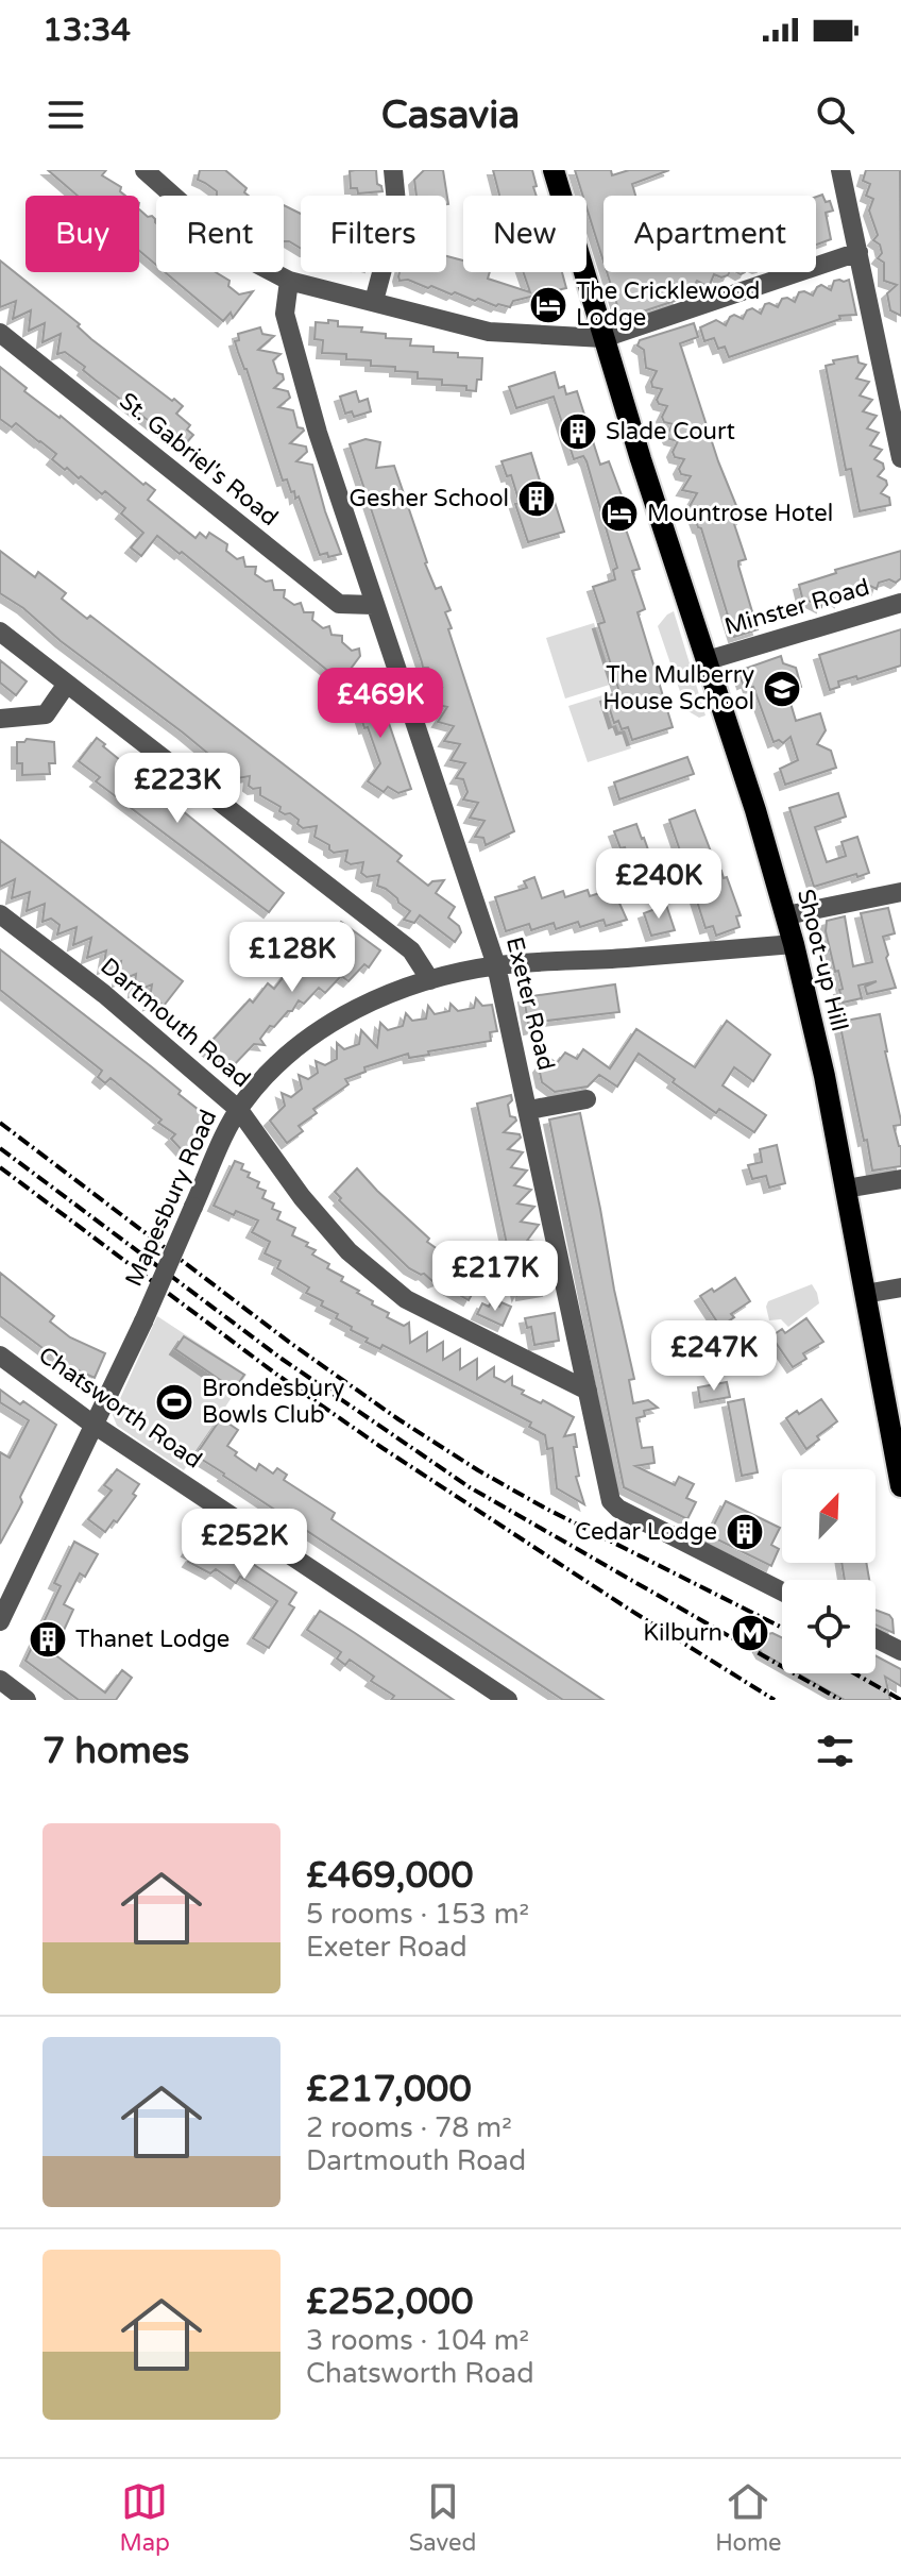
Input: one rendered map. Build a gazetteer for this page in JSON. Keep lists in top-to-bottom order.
{
  "streets": {
    "main road": ["Shoot-up Hill"],
    "street": [
      "St. Gabriel's Road",
      "Minster Road",
      "Exeter Road",
      "Dartmouth Road",
      "Mapesbury Road",
      "Chatsworth Road"
    ]
  },
  "crossings": [
    ["St. Gabriel's Road", "Exeter Road"],
    ["Minster Road", "Shoot-up Hill"],
    ["Shoot-up Hill", "Mapesbury Road"],
    ["Exeter Road", "Dartmouth Road"],
    ["Exeter Road", "Mapesbury Road"],
    ["Dartmouth Road", "Mapesbury Road"],
    ["Mapesbury Road", "Chatsworth Road"]
  ],
  "places": {
    "hotel": ["The Cricklewood Lodge", "Mountrose Hotel"],
    "building": [
      "Slade Court",
      "Gesher School",
      "Cedar Lodge",
      "Thanet Lodge"
    ],
    "school or university": ["The Mulberry House School"],
    "sports": ["Brondesbury Bowls Club"],
    "metro station": ["Kilburn"]
  },
  "north": "top right",
  "page": {
    "status": "13:34",
    "header": "Casavia",
    "chip": [
      "Buy",
      "Rent",
      "Filters",
      "New",
      "Apartment"
    ],
    "price": [
      "£469K",
      "£223K",
      "£240K",
      "£128K",
      "£217K",
      "£247K",
      "£252K"
    ],
    "heading": "7 homes",
    "list": [
      {
        "name": "£469,000",
        "note": "5 rooms · 153 m² · Exeter Road"
      },
      {
        "name": "£217,000",
        "note": "2 rooms · 78 m² · Dartmouth Road"
      },
      {
        "name": "£252,000",
        "note": "3 rooms · 104 m² · Chatsworth Road"
      }
    ],
    "tabs": ["Map", "Saved", "Home"]
  }
}
